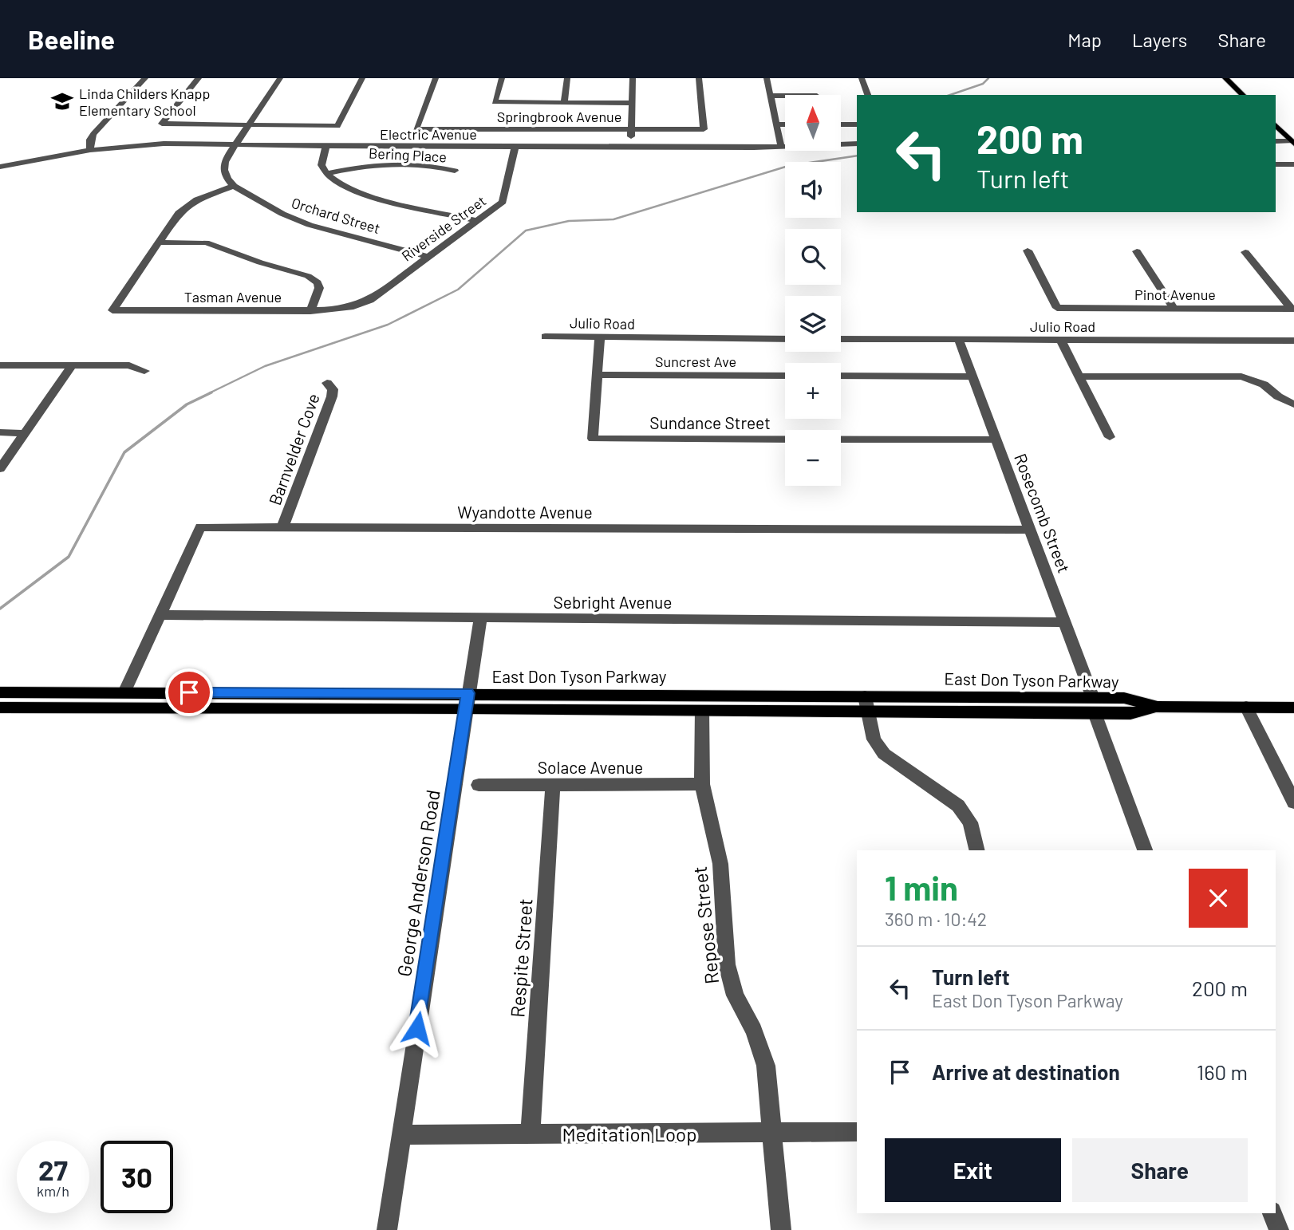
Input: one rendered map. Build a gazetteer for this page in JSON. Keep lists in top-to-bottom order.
{
  "streets": {
    "main road": ["East Don Tyson Parkway"],
    "street": [
      "Springbrook Avenue",
      "Electric Avenue",
      "Bering Place",
      "Orchard Street",
      "Riverside Street",
      "Pinot Avenue",
      "Tasman Avenue",
      "Julio Road",
      "Suncrest Ave",
      "Sundance Street",
      "Barnvelder Cove",
      "Wyandotte Avenue",
      "Rosecomb Street",
      "Sebright Avenue",
      "Solace Avenue",
      "George Anderson Road",
      "Repose Street",
      "Respite Street",
      "Meditation Loop"
    ]
  },
  "crossings": [
    ["Electric Avenue", "Riverside Street"],
    ["Orchard Street", "Riverside Street"],
    ["Riverside Street", "Tasman Avenue"],
    ["Julio Road", "Sundance Street"],
    ["Julio Road", "Rosecomb Street"],
    ["Suncrest Ave", "Sundance Street"],
    ["Sundance Street", "Rosecomb Street"],
    ["Barnvelder Cove", "Wyandotte Avenue"],
    ["Wyandotte Avenue", "Rosecomb Street"],
    ["Wyandotte Avenue", "Sebright Avenue"],
    ["Wyandotte Avenue", "East Don Tyson Parkway"],
    ["Rosecomb Street", "Sebright Avenue"],
    ["Rosecomb Street", "East Don Tyson Parkway"],
    ["Sebright Avenue", "George Anderson Road"],
    ["East Don Tyson Parkway", "George Anderson Road"],
    ["East Don Tyson Parkway", "Repose Street"],
    ["Solace Avenue", "Repose Street"],
    ["Solace Avenue", "Respite Street"],
    ["George Anderson Road", "Meditation Loop"],
    ["Repose Street", "Meditation Loop"],
    ["Respite Street", "Meditation Loop"]
  ],
  "places": {
    "school or university": ["Linda Childers Knapp Elementary School"]
  },
  "north": "top",
  "page": {
    "header": "Beeline",
    "nav": ["Map", "Layers", "Share"],
    "map_buttons": ["+", "−"],
    "turn": ["200 m", "Turn left"],
    "heading": ["1 min", "360 m · 10:42"],
    "list": [
      {
        "name": "Turn left",
        "note": "East Don Tyson Parkway",
        "value": "200 m"
      },
      {
        "name": "Arrive at destination",
        "value": "160 m"
      }
    ],
    "buttons": ["Exit", "Share"],
    "speed": "27 km/h",
    "limit": "30"
  }
}
